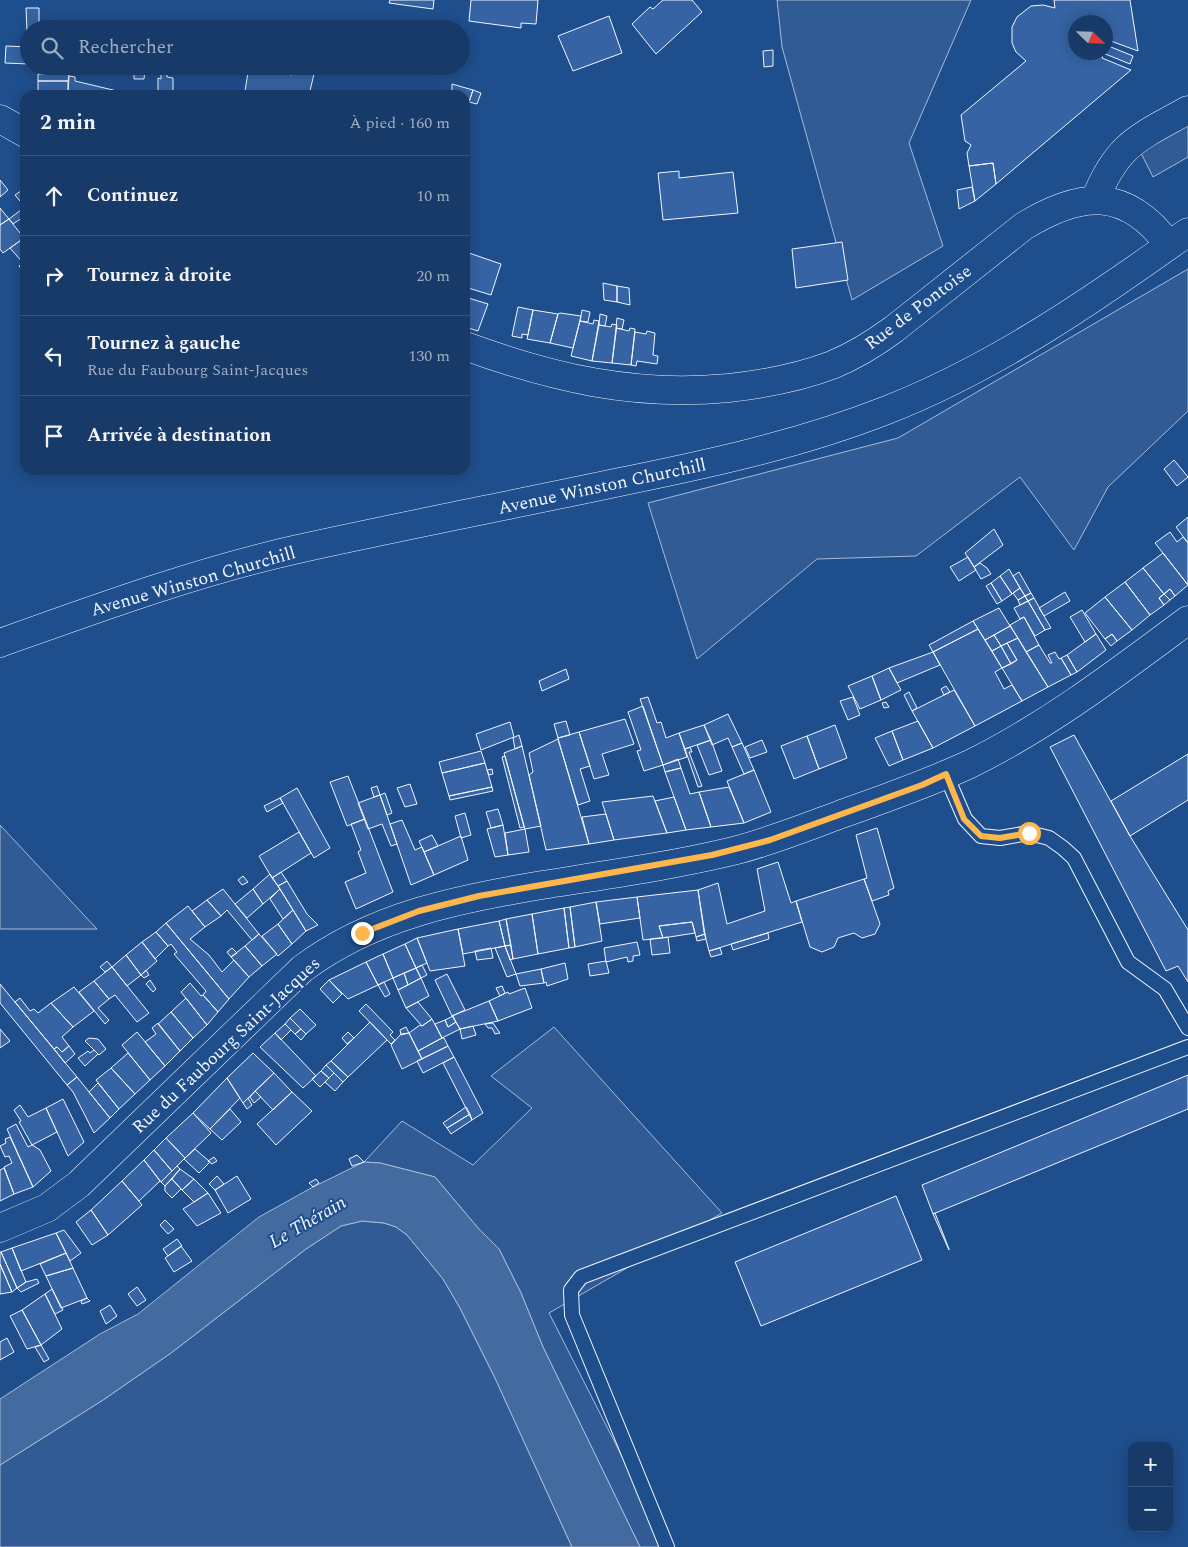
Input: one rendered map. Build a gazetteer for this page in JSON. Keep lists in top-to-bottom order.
{
  "streets": {
    "street": ["Rue de Pontoise", "Avenue Winston Churchill", "Rue du Faubourg Saint-Jacques"]
  },
  "crossings": [
    ["Rue de Pontoise", "Avenue Winston Churchill"]
  ],
  "water": ["Le Thérain"],
  "north": "bottom right",
  "page": {
    "search": "Rechercher",
    "heading": ["2 min", "À pied · 160 m"],
    "list": [
      ["Continuez", "10 m"],
      ["Tournez à droite", "20 m"],
      ["Tournez à gauche", "Rue du Faubourg Saint-Jacques", "130 m"],
      "Arrivée à destination"
    ],
    "map_buttons": ["+", "−"]
  }
}
